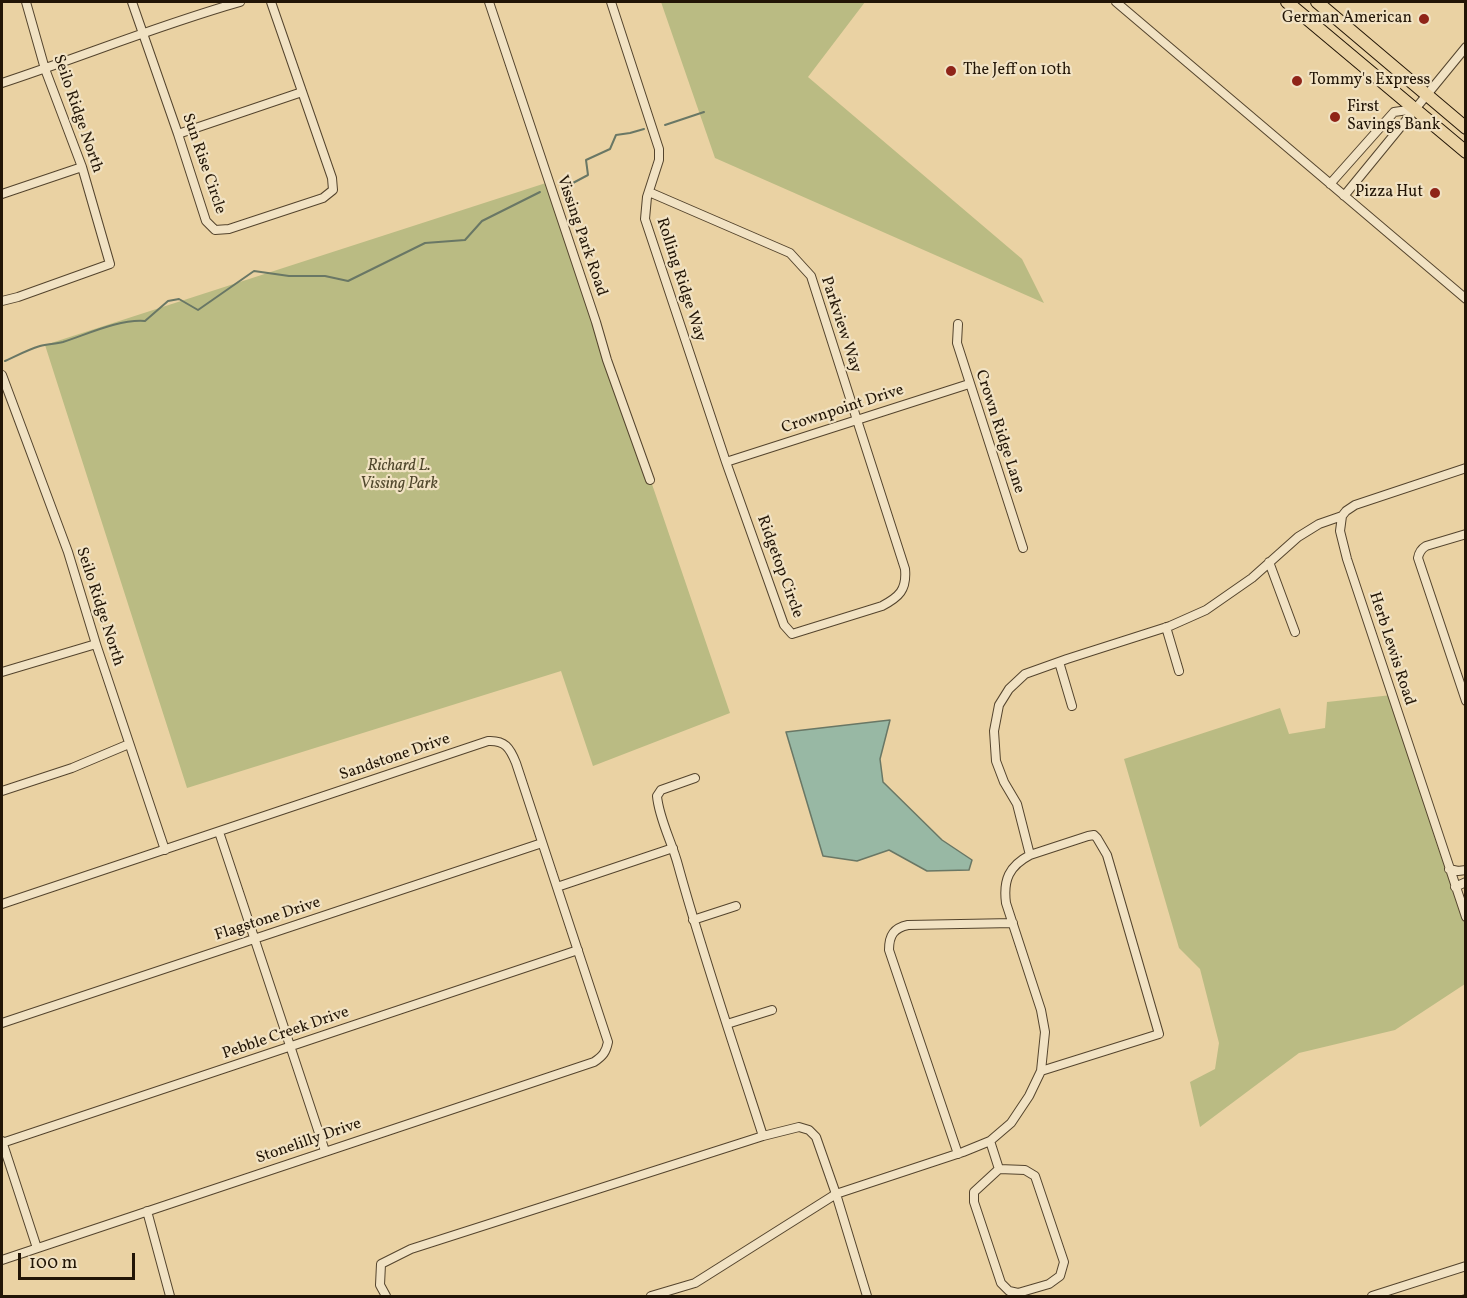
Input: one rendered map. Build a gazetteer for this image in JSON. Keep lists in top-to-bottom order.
{
  "streets": {
    "street": [
      "Seilo Ridge North",
      "Sun Rise Circle",
      "Vissing Park Road",
      "Rolling Ridge Way",
      "Parkview Way",
      "Crownpoint Drive",
      "Crown Ridge Lane",
      "Ridgetop Circle",
      "Herb Lewis Road",
      "Sandstone Drive",
      "Flagstone Drive",
      "Pebble Creek Drive",
      "Stonelilly Drive"
    ]
  },
  "crossings": [
    ["Seilo Ridge North", "Sandstone Drive"],
    ["Rolling Ridge Way", "Parkview Way"],
    ["Rolling Ridge Way", "Crownpoint Drive"],
    ["Rolling Ridge Way", "Ridgetop Circle"],
    ["Parkview Way", "Crownpoint Drive"],
    ["Parkview Way", "Ridgetop Circle"],
    ["Crownpoint Drive", "Crown Ridge Lane"],
    ["Crownpoint Drive", "Ridgetop Circle"],
    ["Sandstone Drive", "Flagstone Drive"],
    ["Sandstone Drive", "Pebble Creek Drive"],
    ["Sandstone Drive", "Stonelilly Drive"]
  ],
  "parks": ["Richard L. Vissing Park"],
  "places": [
    "German American",
    "The Jeff on 10th",
    "Tommy's Express",
    "First Savings Bank",
    "Pizza Hut"
  ],
  "scale_bar": "100 m"
}
